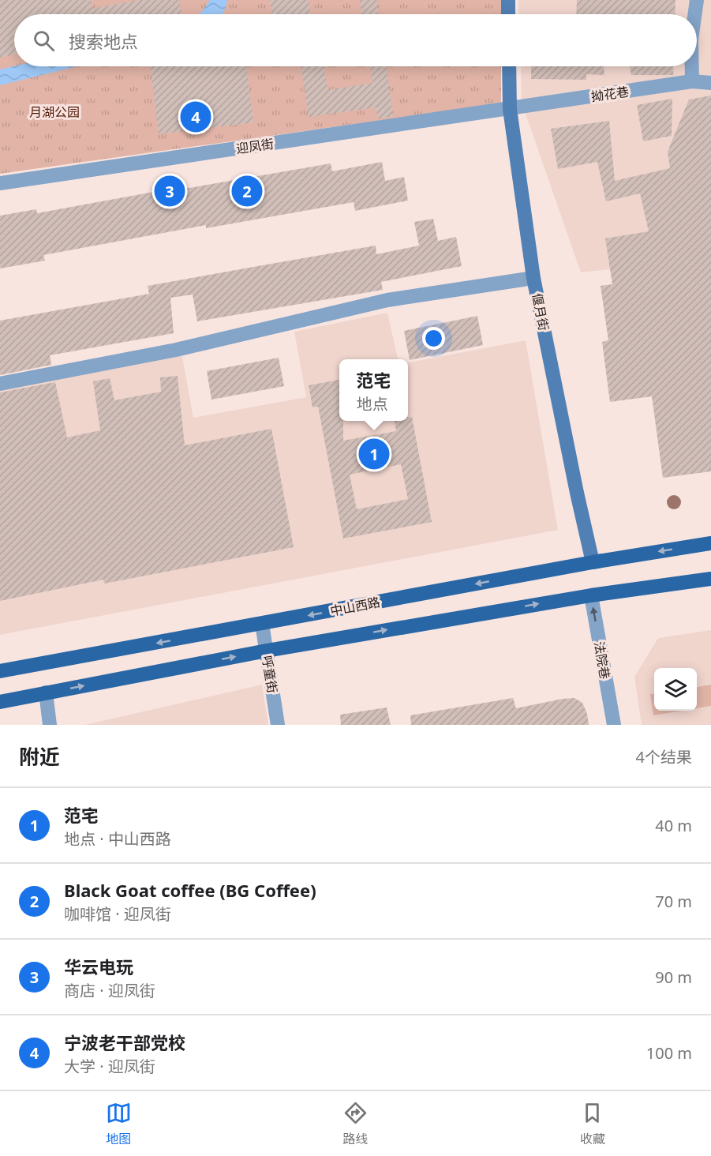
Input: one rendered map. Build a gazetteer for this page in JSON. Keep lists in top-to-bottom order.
{
  "streets": {
    "main road": ["中山西路"],
    "street": [
      "拗花巷",
      "迎凤街",
      "偃月街",
      "法院巷",
      "呼童街"
    ]
  },
  "crossings": [
    ["拗花巷", "迎凤街"],
    ["拗花巷", "偃月街"],
    ["迎凤街", "偃月街"],
    ["偃月街", "中山西路"],
    ["中山西路", "呼童街"]
  ],
  "one_way": ["法院巷"],
  "parks": ["月湖公园"],
  "page": {
    "search": "搜索地点",
    "pins": [
      "4",
      "2",
      "3",
      "1"
    ],
    "popup": ["范宅", "地点"],
    "heading": ["附近", "4个结果"],
    "list": [
      {
        "mark": "1",
        "name": "范宅",
        "note": "地点 · 中山西路",
        "value": "40 m"
      },
      {
        "mark": "2",
        "name": "Black Goat coffee (BG Coffee)",
        "note": "咖啡馆 · 迎凤街",
        "value": "70 m"
      },
      {
        "mark": "3",
        "name": "华云电玩",
        "note": "商店 · 迎凤街",
        "value": "90 m"
      },
      {
        "mark": "4",
        "name": "宁波老干部党校",
        "note": "大学 · 迎凤街",
        "value": "100 m"
      }
    ],
    "nav": ["地图", "路线", "收藏"]
  }
}
